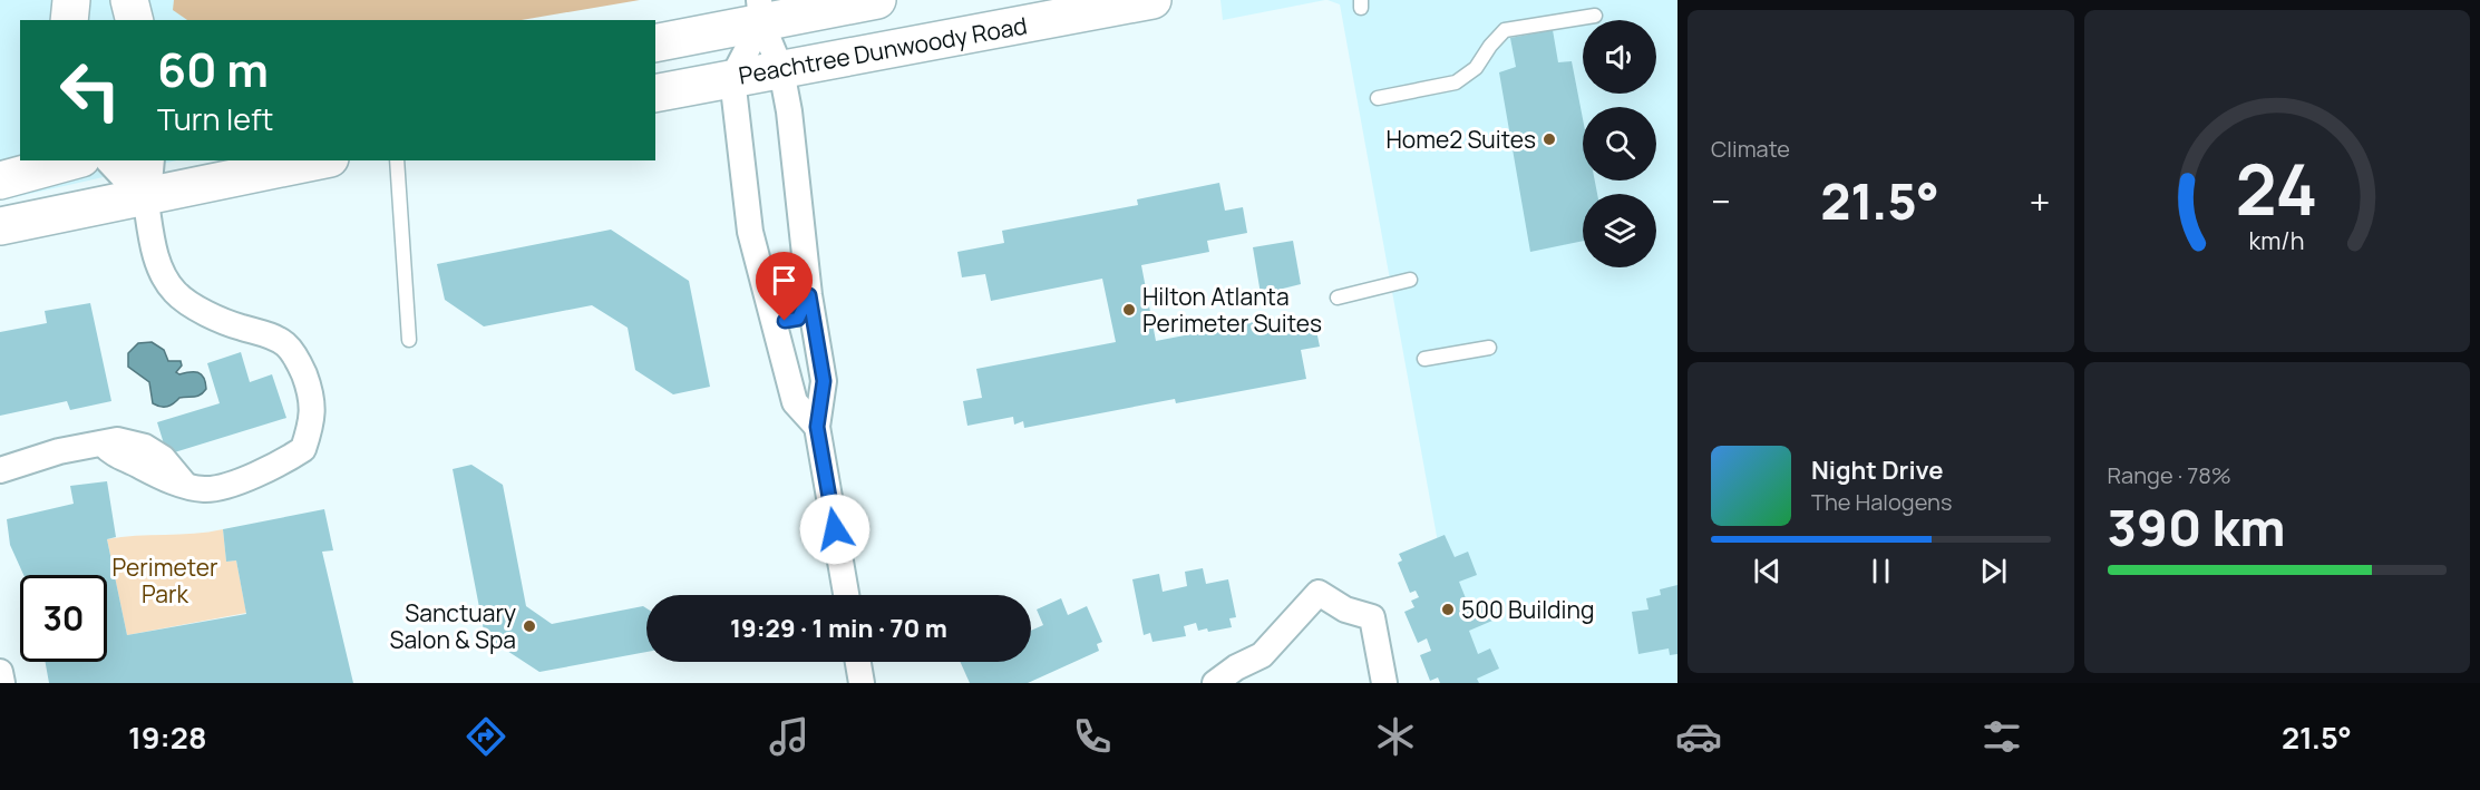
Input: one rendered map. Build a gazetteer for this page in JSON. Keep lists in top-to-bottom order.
{
  "streets": {
    "main road": ["Peachtree Dunwoody Road"]
  },
  "parks": ["Perimeter Park"],
  "places": [
    "Home2 Suites",
    "Hilton Atlanta Perimeter Suites",
    "500 Building",
    "Sanctuary Salon & Spa"
  ],
  "page": {
    "tile": [
      "Climate",
      ["Range · 78%", "390 km"]
    ],
    "turn": ["60 m", "Turn left"],
    "heat": ["−", "21.5°", "+"],
    "song": ["Night Drive", "The Halogens"],
    "limit": "30",
    "trip": "19:29 · 1 min · 70 m",
    "tabs": ["19:28", "21.5°"],
    "gauge": ["24", "km/h"]
  }
}
